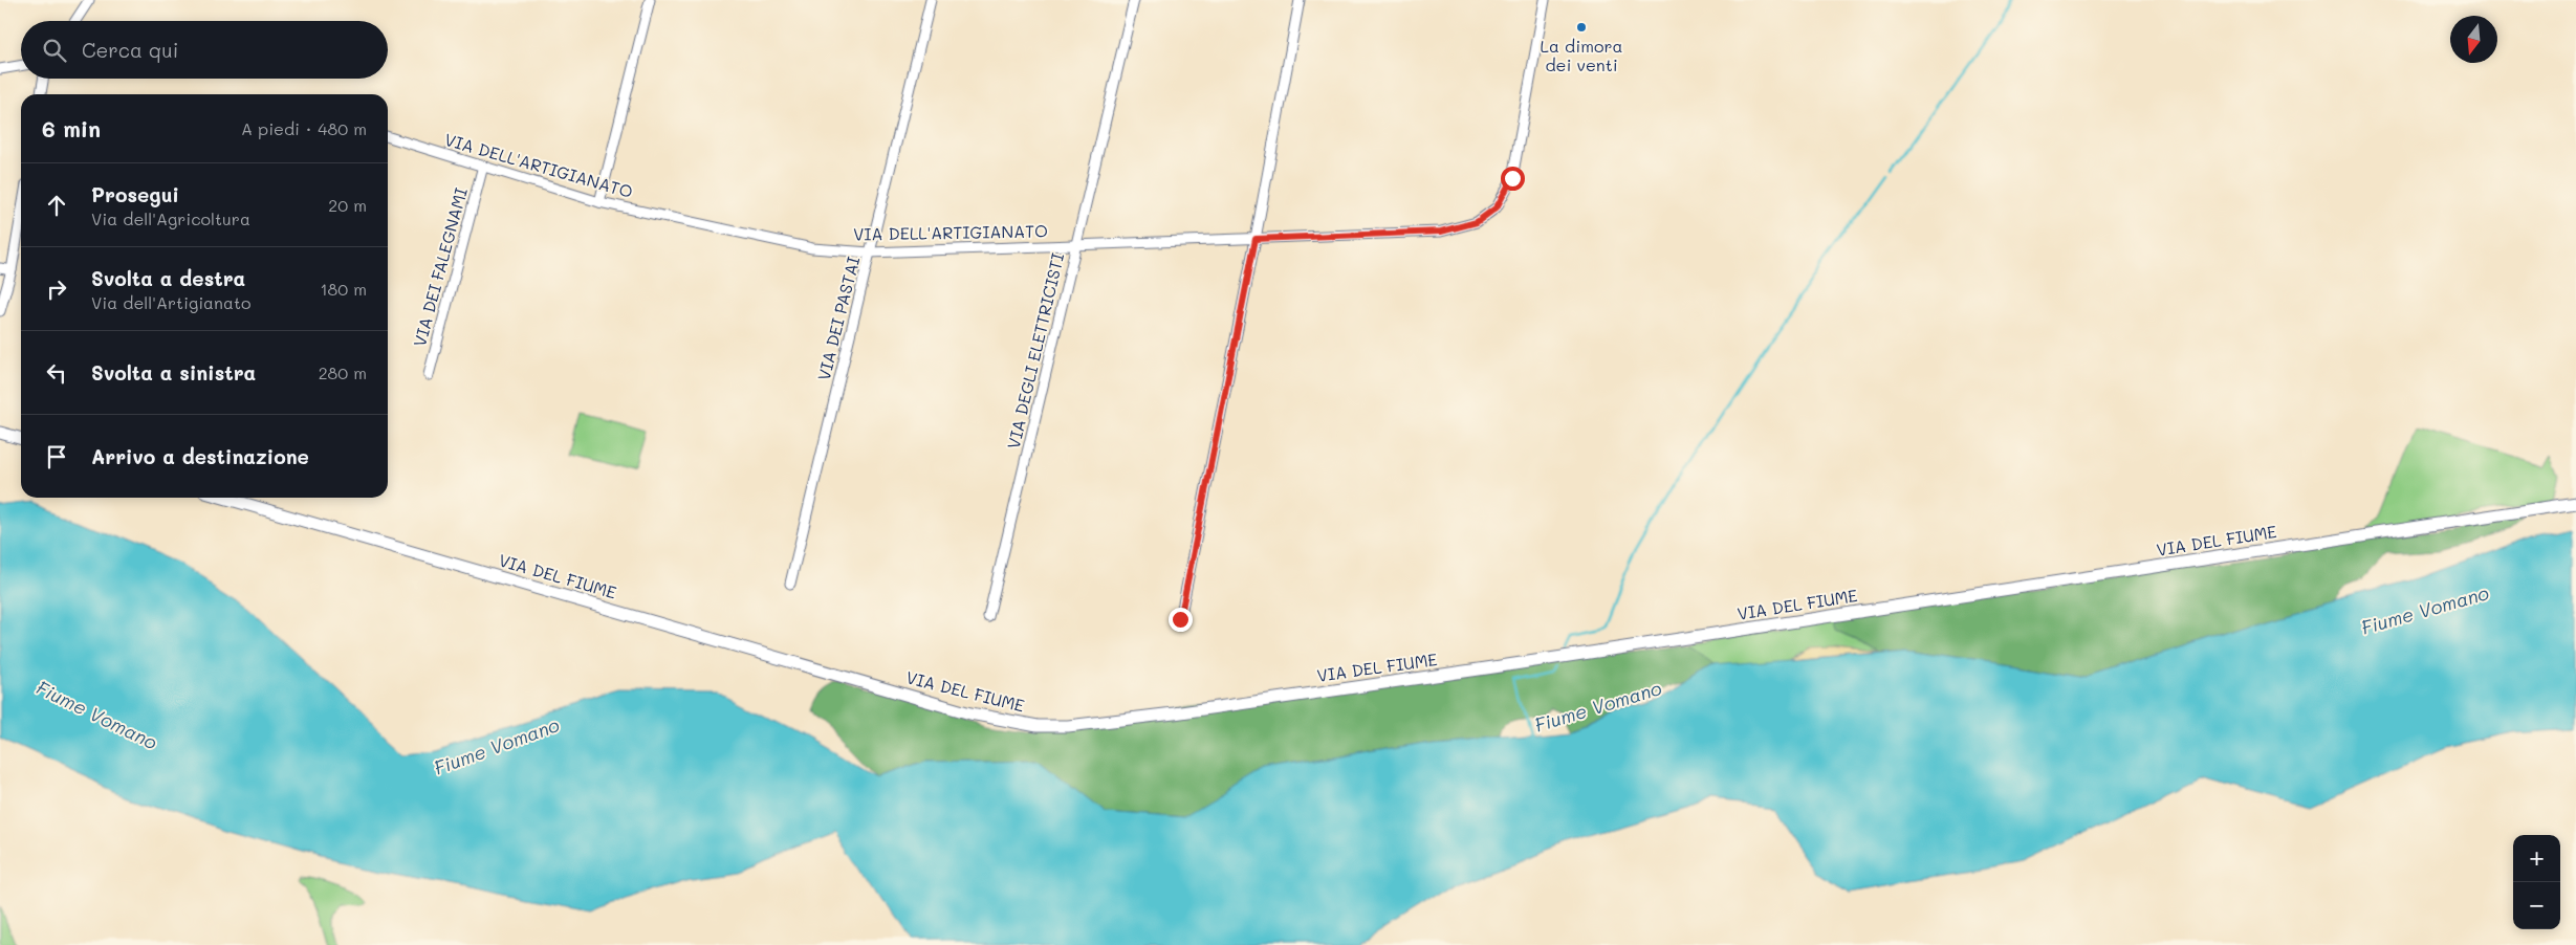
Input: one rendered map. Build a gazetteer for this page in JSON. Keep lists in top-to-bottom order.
{
  "streets": {
    "street": [
      "VIA DELL'ARTIGIANATO",
      "VIA DEI FALEGNAMI",
      "VIA DEI PASTAI",
      "VIA DEGLI ELETTRICISTI",
      "VIA DEL FIUME"
    ]
  },
  "crossings": [
    ["VIA DELL'ARTIGIANATO", "VIA DEI FALEGNAMI"],
    ["VIA DELL'ARTIGIANATO", "VIA DEI PASTAI"],
    ["VIA DELL'ARTIGIANATO", "VIA DEGLI ELETTRICISTI"]
  ],
  "water": ["Fiume Vomano"],
  "places": ["La dimora dei venti"],
  "north": "bottom",
  "page": {
    "search": "Cerca qui",
    "heading": ["6 min", "A piedi · 480 m"],
    "list": [
      ["Prosegui", "Via dell'Agricoltura", "20 m"],
      ["Svolta a destra", "Via dell'Artigianato", "180 m"],
      ["Svolta a sinistra", "280 m"],
      "Arrivo a destinazione"
    ],
    "map_buttons": ["+", "−"]
  }
}
